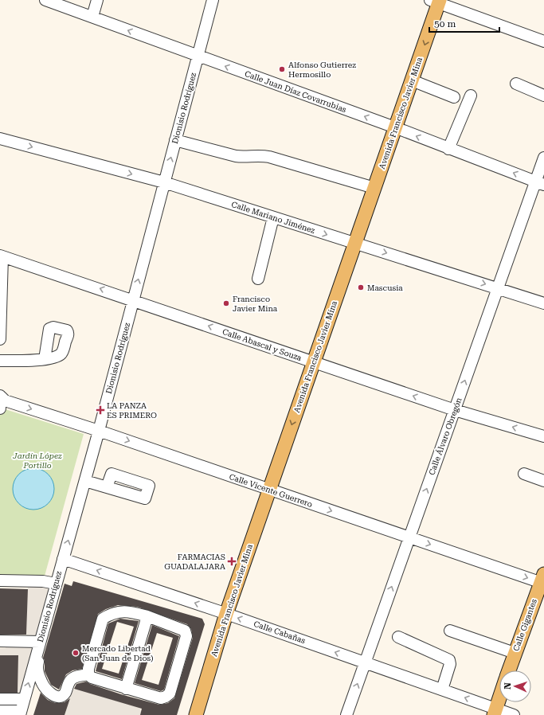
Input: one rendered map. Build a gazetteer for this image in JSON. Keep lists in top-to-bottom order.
{
  "streets": {
    "main road": ["Avenida Francisco Javier Mina", "Calle Gigantes"],
    "street": [
      "Calle Juan Díaz Covarrubias",
      "Dionisio Rodríguez",
      "Calle Mariano Jiménez",
      "Calle Abascal y Souza",
      "Calle Álvaro Obregón",
      "Calle Vicente Guerrero",
      "Calle Cabañas"
    ]
  },
  "crossings": [
    ["Calle Juan Díaz Covarrubias", "Dionisio Rodríguez"],
    ["Calle Juan Díaz Covarrubias", "Avenida Francisco Javier Mina"],
    ["Calle Juan Díaz Covarrubias", "Calle Álvaro Obregón"],
    ["Dionisio Rodríguez", "Calle Mariano Jiménez"],
    ["Dionisio Rodríguez", "Calle Abascal y Souza"],
    ["Dionisio Rodríguez", "Calle Vicente Guerrero"],
    ["Dionisio Rodríguez", "Calle Cabañas"],
    ["Avenida Francisco Javier Mina", "Calle Mariano Jiménez"],
    ["Avenida Francisco Javier Mina", "Calle Abascal y Souza"],
    ["Avenida Francisco Javier Mina", "Calle Vicente Guerrero"],
    ["Avenida Francisco Javier Mina", "Calle Cabañas"],
    ["Calle Mariano Jiménez", "Calle Álvaro Obregón"],
    ["Calle Abascal y Souza", "Calle Álvaro Obregón"],
    ["Calle Álvaro Obregón", "Calle Vicente Guerrero"],
    ["Calle Álvaro Obregón", "Calle Cabañas"],
    ["Calle Vicente Guerrero", "Calle Gigantes"]
  ],
  "one_way": [
    "Dionisio Rodríguez",
    "Calle Mariano Jiménez",
    "Calle Abascal y Souza",
    "Calle Álvaro Obregón",
    "Calle Vicente Guerrero",
    "Calle Cabañas"
  ],
  "parks": ["Jardín López Portillo"],
  "places": {
    "other": [
      "Alfonso Gutierrez Hermosillo",
      "Mascusia",
      "Francisco Javier Mina",
      "Mercado Libertad (San Juan de Dios)"
    ],
    "health": ["LA PANZA ES PRIMERO", "FARMACIAS GUADALAJARA"]
  },
  "scale_bar": "50 m",
  "north": "left"
}
